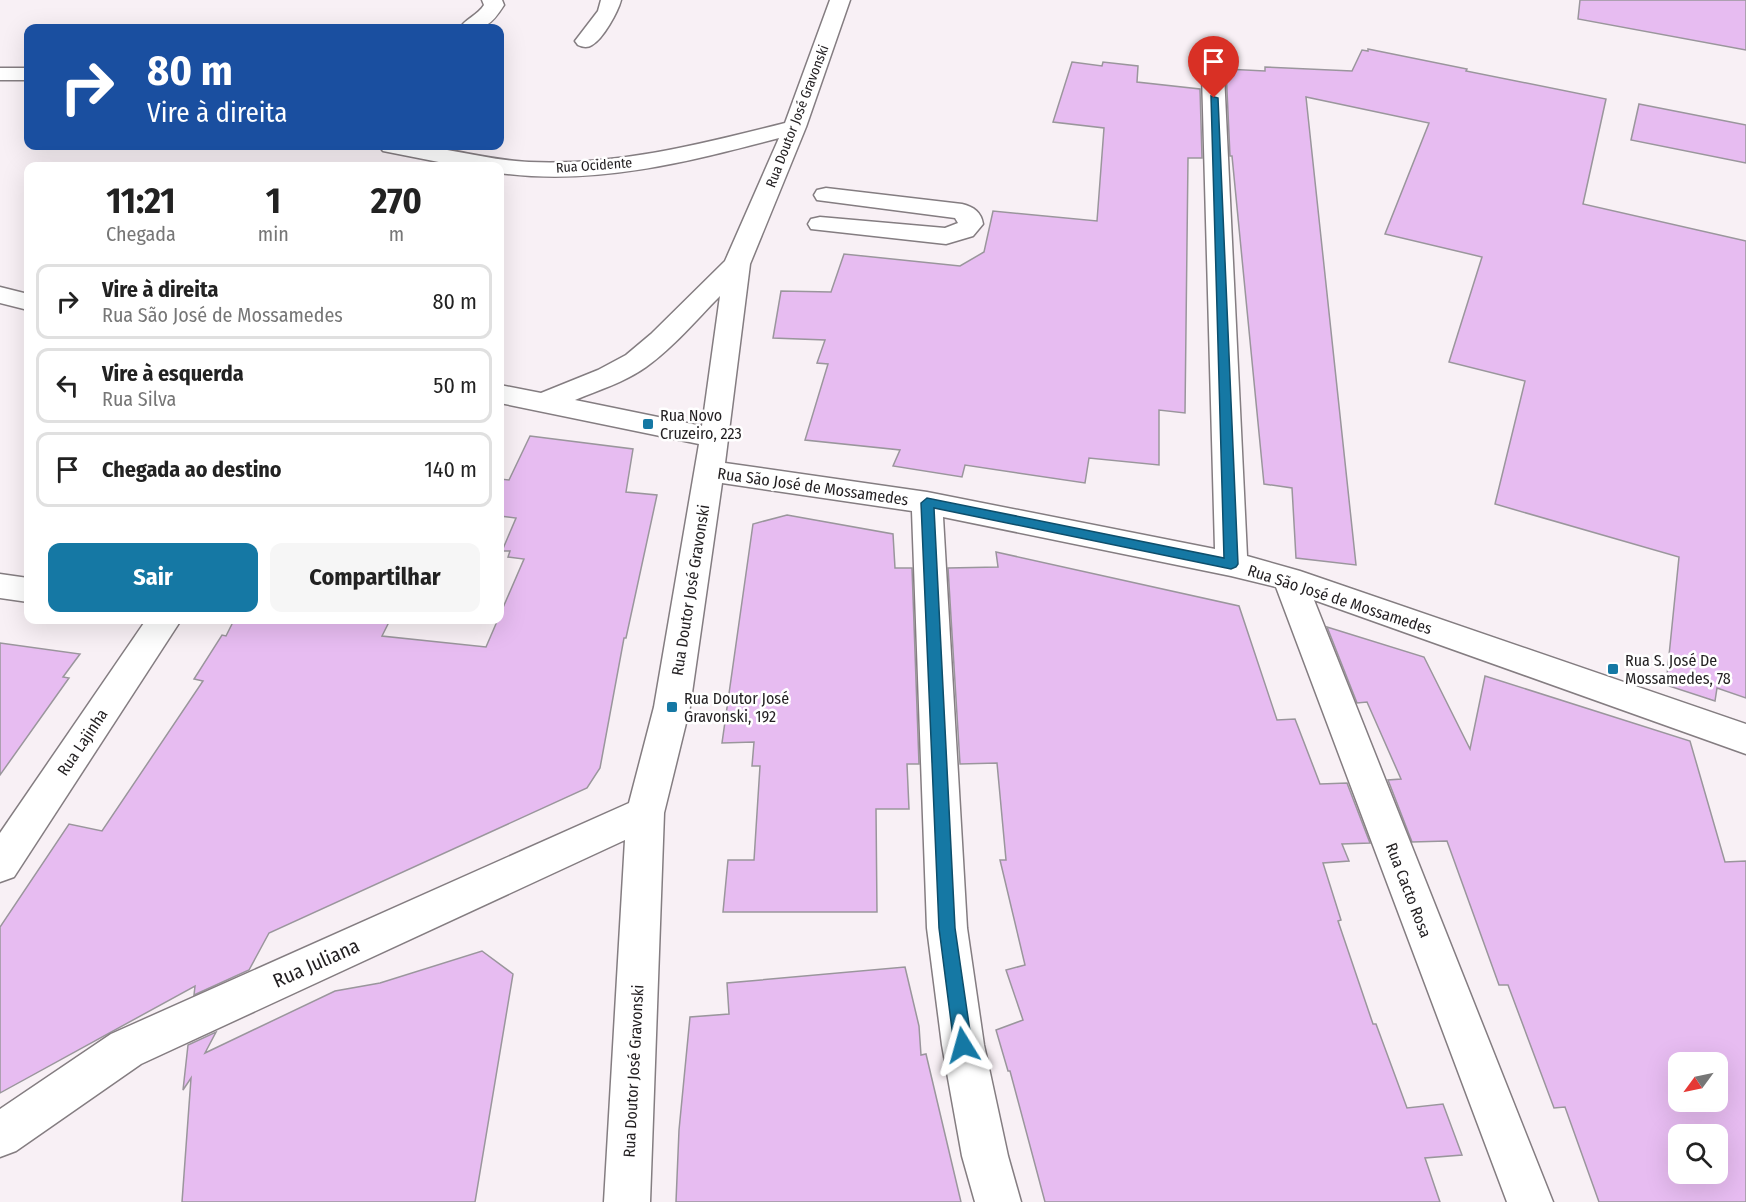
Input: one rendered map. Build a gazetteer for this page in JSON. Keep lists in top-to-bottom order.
{
  "streets": {
    "street": [
      "Rua Doutor José Gravonski",
      "Rua Ocidente",
      "Rua São José de Mossamedes",
      "Rua Lajinha",
      "Rua Cacto Rosa",
      "Rua Juliana"
    ]
  },
  "crossings": [
    ["Rua Doutor José Gravonski", "Rua Ocidente"],
    ["Rua Doutor José Gravonski", "Rua São José de Mossamedes"],
    ["Rua Doutor José Gravonski", "Rua Juliana"],
    ["Rua São José de Mossamedes", "Rua Cacto Rosa"]
  ],
  "places": {
    "transit": ["Rua Novo Cruzeiro, 223", "Rua S. José De Mossamedes, 78", "Rua Doutor José Gravonski, 192"]
  },
  "north": "bottom left",
  "page": {
    "turn": ["80 m", "Vire à direita"],
    "eta": [
      "11:21",
      "Chegada",
      "1",
      "min",
      "270",
      "m"
    ],
    "list": [
      {
        "name": "Vire à direita",
        "note": "Rua São José de Mossamedes",
        "value": "80 m"
      },
      {
        "name": "Vire à esquerda",
        "note": "Rua Silva",
        "value": "50 m"
      },
      {
        "name": "Chegada ao destino",
        "value": "140 m"
      }
    ],
    "buttons": ["Sair", "Compartilhar"]
  }
}
